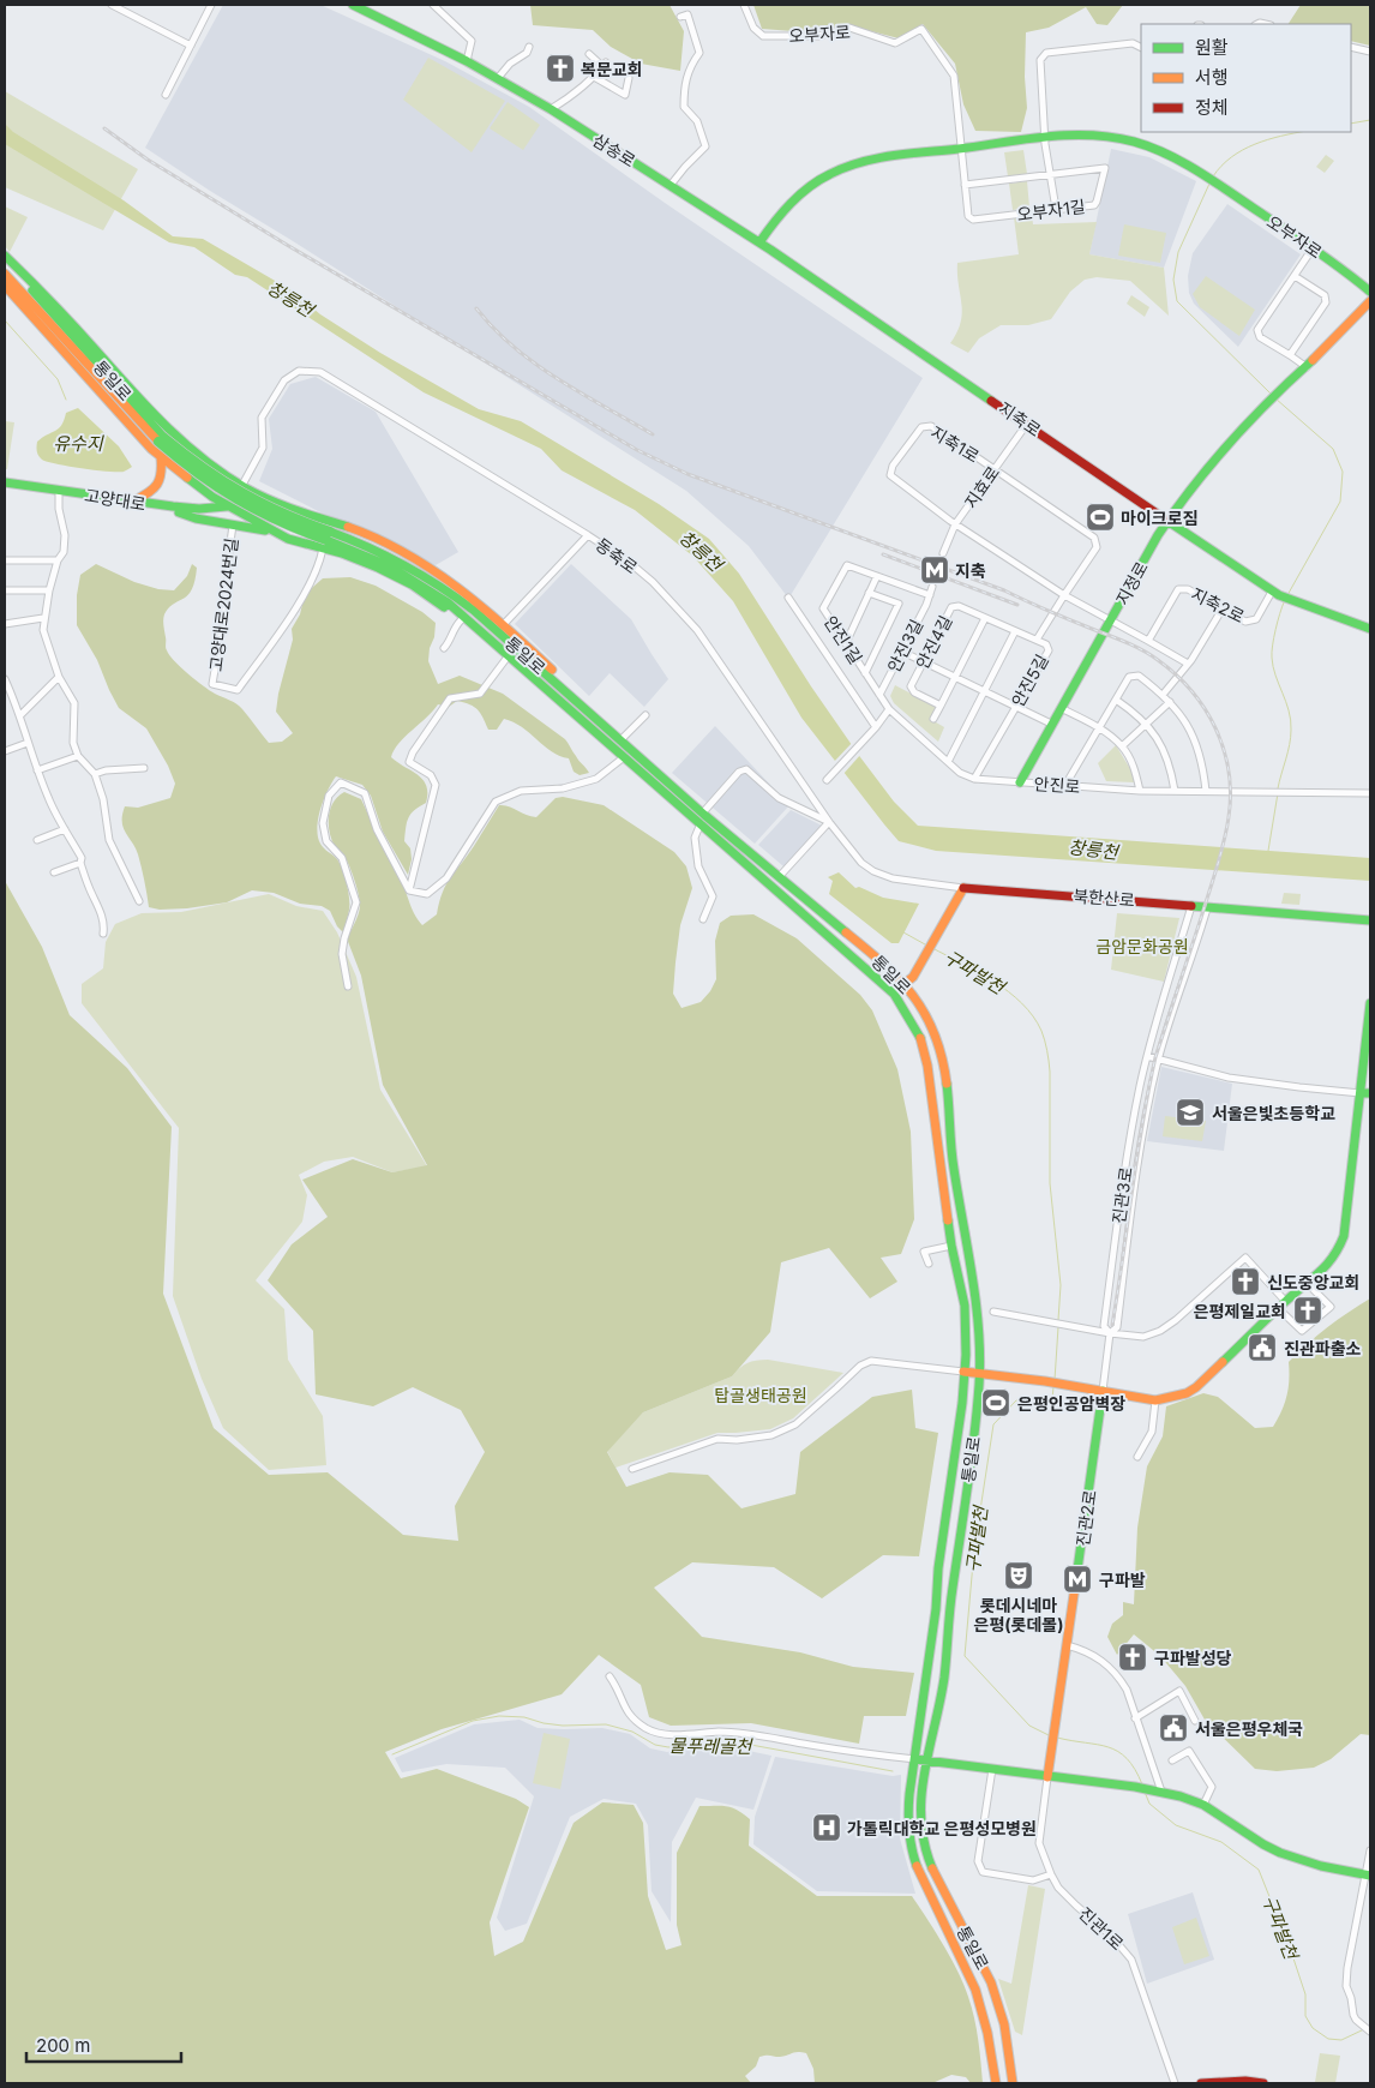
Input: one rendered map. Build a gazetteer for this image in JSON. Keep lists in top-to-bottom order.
{
  "streets": {
    "main road": [
      "오부자로",
      "삼송로",
      "통일로",
      "지축로",
      "고양대로",
      "지정로",
      "북한산로",
      "진관2로"
    ],
    "street": [
      "오부자1길",
      "지축1로",
      "지효로",
      "동축로",
      "고양대로2024번길",
      "지축2로",
      "안진1길",
      "안진4길",
      "안진3길",
      "안진5길",
      "안진로",
      "진관3로",
      "진관1로"
    ]
  },
  "crossings": [
    ["오부자로", "오부자1길"],
    ["삼송로", "지축로"],
    ["지축로", "지효로"],
    ["지축로", "지정로"],
    ["지축로", "지축2로"],
    ["지축1로", "지효로"],
    ["지축1로", "지정로"],
    ["동축로", "북한산로"],
    ["지정로", "안진로"],
    ["안진1길", "안진3길"],
    ["안진1길", "안진로"],
    ["안진3길", "안진로"],
    ["안진5길", "안진로"],
    ["북한산로", "진관3로"],
    ["진관3로", "진관2로"],
    ["진관2로", "진관1로"]
  ],
  "water": [
    "창릉천",
    "유수지",
    "구파발천",
    "물푸레골천"
  ],
  "parks": ["금암문화공원", "탑골생태공원"],
  "places": {
    "church": [
      "복문교회",
      "신도중앙교회",
      "은평제일교회",
      "구파발성당"
    ],
    "sports": ["마이크로짐", "은평인공암벽장"],
    "metro station": ["지축", "구파발"],
    "school or university": ["서울은빛초등학교"],
    "public building": ["진관파출소", "서울은평우체국"],
    "theatre": ["롯데시네마 은평(롯데몰)"],
    "hospital": ["가톨릭대학교 은평성모병원"]
  },
  "legend": ["원활", "서행", "정체"],
  "scale_bar": "200 m"
}
